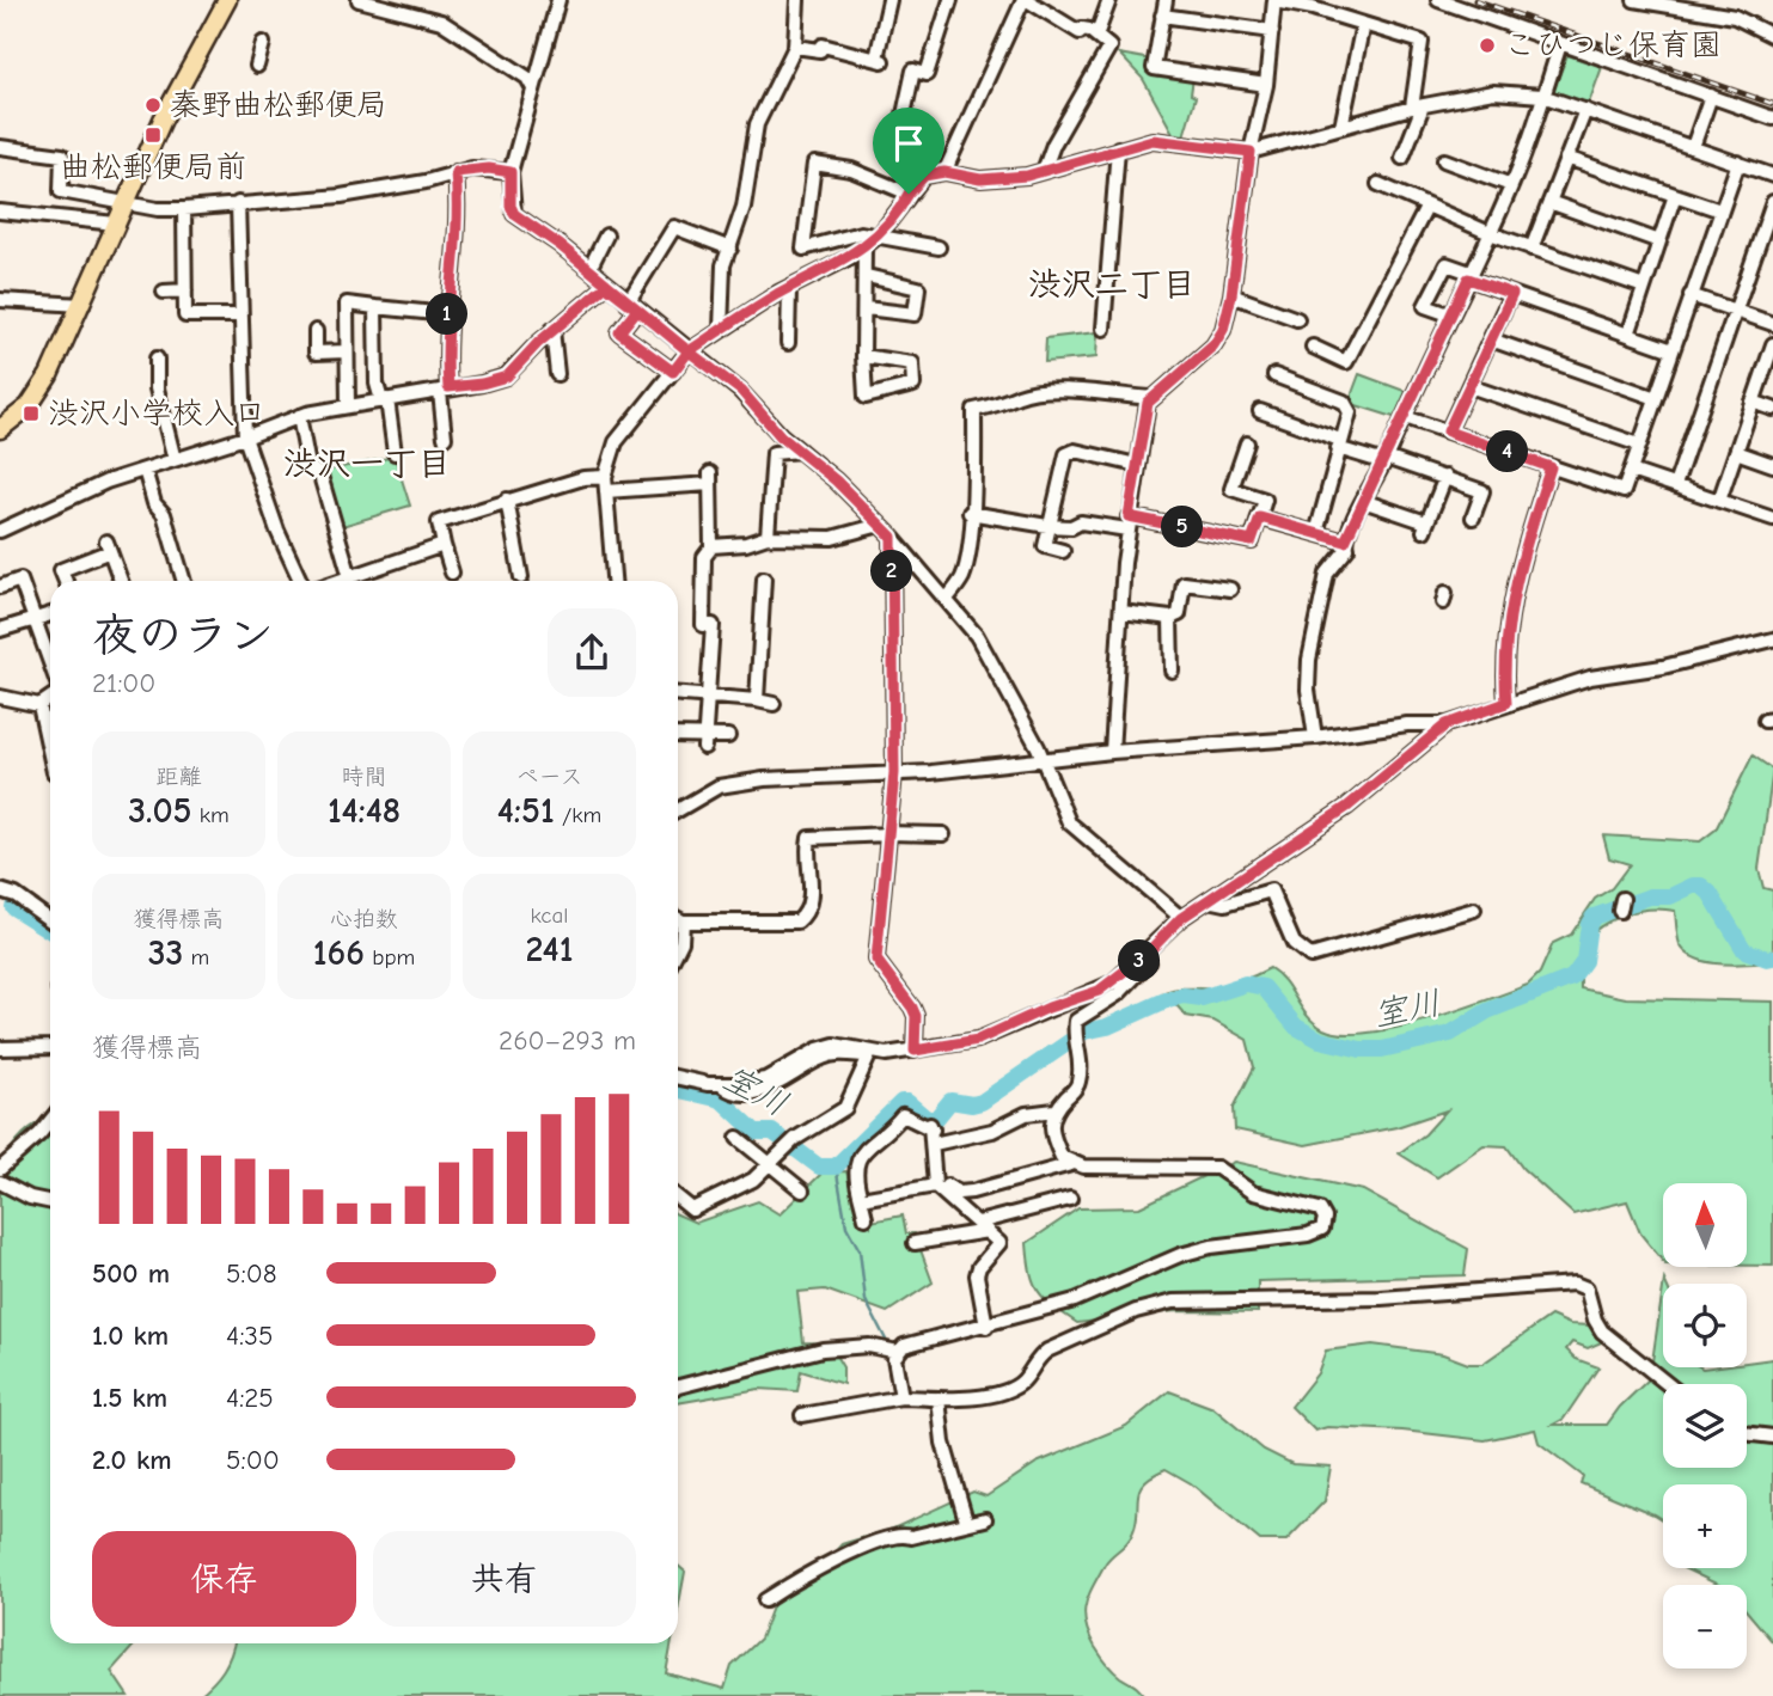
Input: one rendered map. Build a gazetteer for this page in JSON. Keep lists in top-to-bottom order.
{
  "districts": ["渋沢二丁目", "渋沢一丁目"],
  "water": ["室川"],
  "places": {
    "other": ["こひつじ保育園", "秦野曲松郵便局"],
    "transit": ["曲松郵便局前", "渋沢小学校入口"]
  },
  "north": "top",
  "page": {
    "pins": [
      "1",
      "4",
      "5",
      "2",
      "3"
    ],
    "heading": ["夜のラン", "21:00"],
    "stats": [
      ["距離", "3.05 km"],
      ["時間", "14:48"],
      ["ペース", "4:51 /km"],
      ["獲得標高", "33 m"],
      ["心拍数", "166 bpm"],
      ["kcal", "241"]
    ],
    "chart": ["獲得標高", "260–293 m"],
    "map_buttons": ["+", "−"],
    "list": [
      {
        "name": "500 m",
        "note": "5:08"
      },
      {
        "name": "1.0 km",
        "note": "4:35"
      },
      {
        "name": "1.5 km",
        "note": "4:25"
      },
      {
        "name": "2.0 km",
        "note": "5:00"
      }
    ],
    "buttons": ["保存", "共有"]
  }
}
